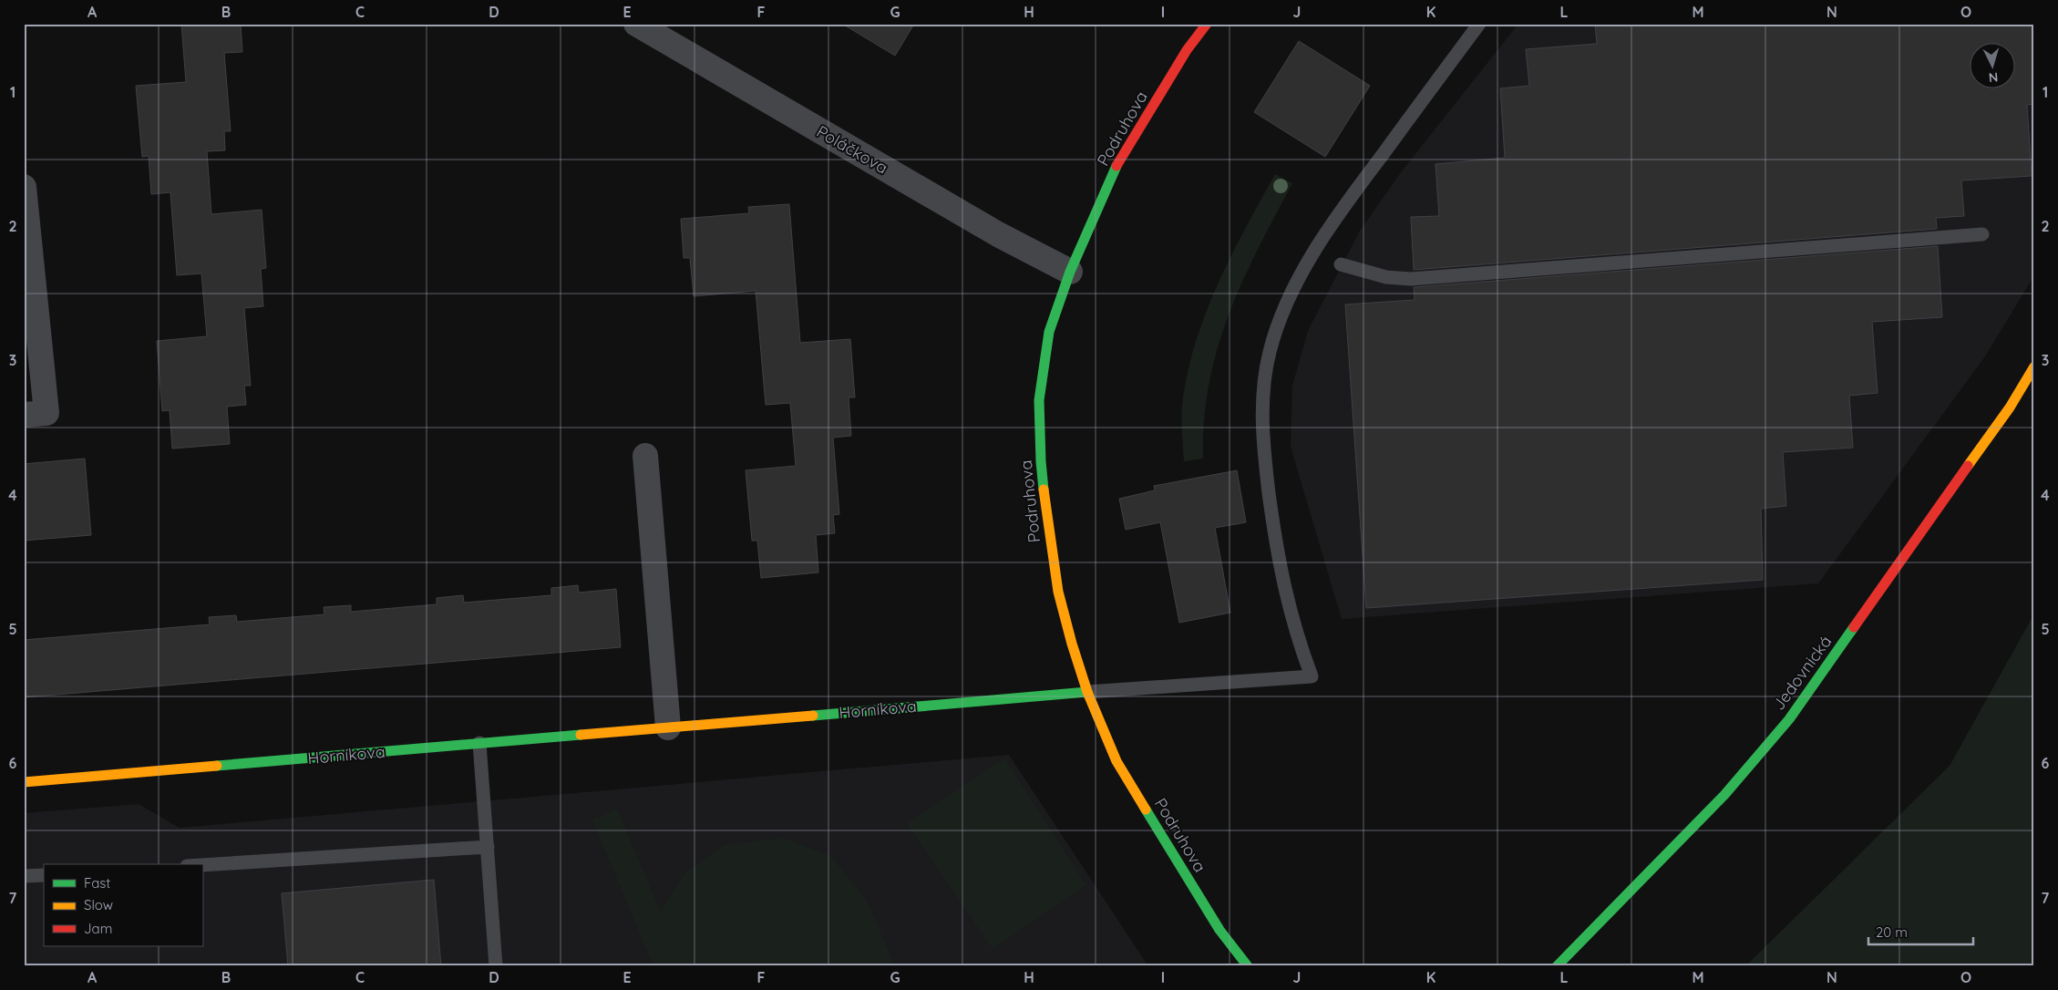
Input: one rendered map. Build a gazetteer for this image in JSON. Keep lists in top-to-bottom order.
{
  "streets": {
    "street": [
      "Podruhova",
      "Poláčkova",
      "Jedovnická",
      "Horníkova"
    ]
  },
  "crossings": [
    ["Podruhova", "Poláčkova"],
    ["Podruhova", "Horníkova"]
  ],
  "legend": ["Fast", "Slow", "Jam"],
  "scale_bar": "20 m",
  "north": "bottom",
  "grid": {
    "columns": [
      "A",
      "B",
      "C",
      "D",
      "E",
      "F",
      "G",
      "H",
      "I",
      "J",
      "K",
      "L",
      "M",
      "N",
      "O"
    ],
    "rows": [
      "1",
      "2",
      "3",
      "4",
      "5",
      "6",
      "7"
    ]
  }
}
